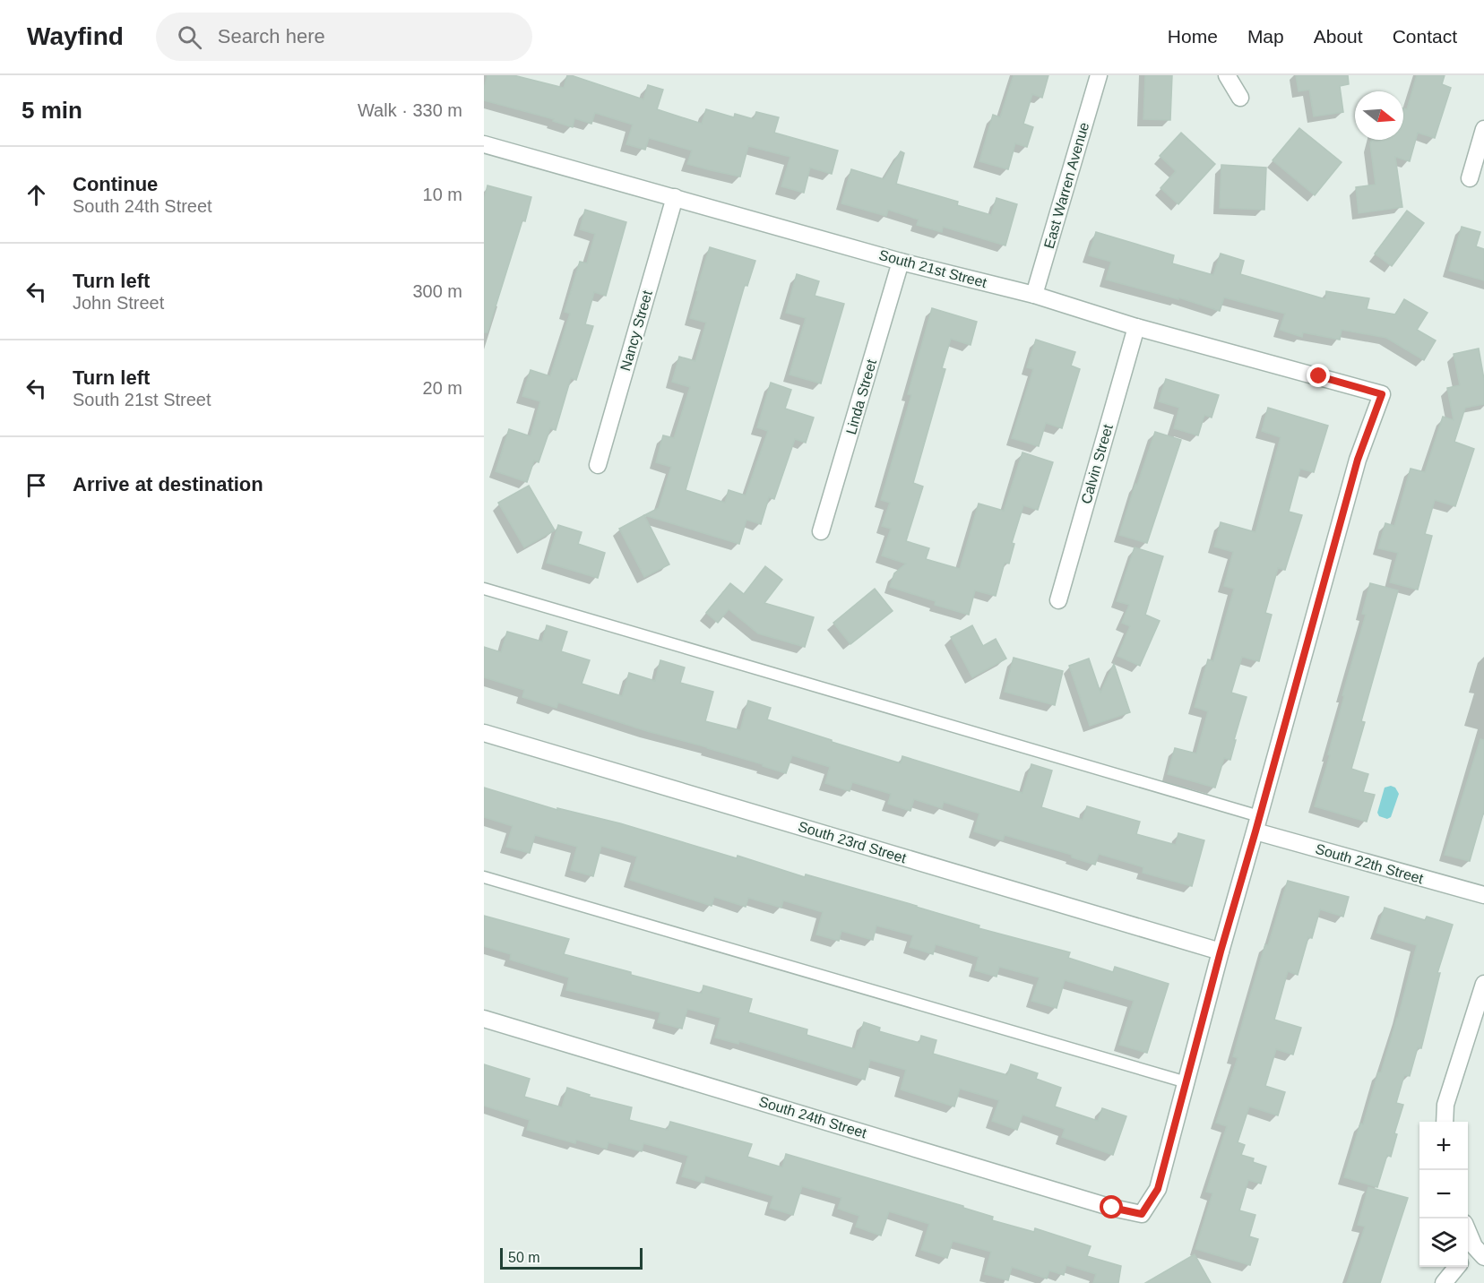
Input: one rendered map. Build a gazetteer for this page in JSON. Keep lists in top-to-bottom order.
{
  "streets": {
    "street": [
      "East Warren Avenue",
      "South 21st Street",
      "Nancy Street",
      "Linda Street",
      "Calvin Street",
      "South 23rd Street",
      "South 22th Street",
      "South 24th Street"
    ]
  },
  "crossings": [
    ["East Warren Avenue", "South 21st Street"],
    ["South 21st Street", "Nancy Street"],
    ["South 21st Street", "Linda Street"],
    ["South 21st Street", "Calvin Street"],
    ["South 21st Street", "South 22th Street"]
  ],
  "scale_bar": "50 m",
  "north": "right",
  "page": {
    "header": "Wayfind",
    "search": "Search here",
    "nav": [
      "Home",
      "Map",
      "About",
      "Contact"
    ],
    "heading": ["5 min", "Walk · 330 m"],
    "list": [
      ["Continue", "South 24th Street", "10 m"],
      ["Turn left", "John Street", "300 m"],
      ["Turn left", "South 21st Street", "20 m"],
      "Arrive at destination"
    ],
    "map_buttons": ["+", "−"],
    "scale": "50 m"
  }
}
